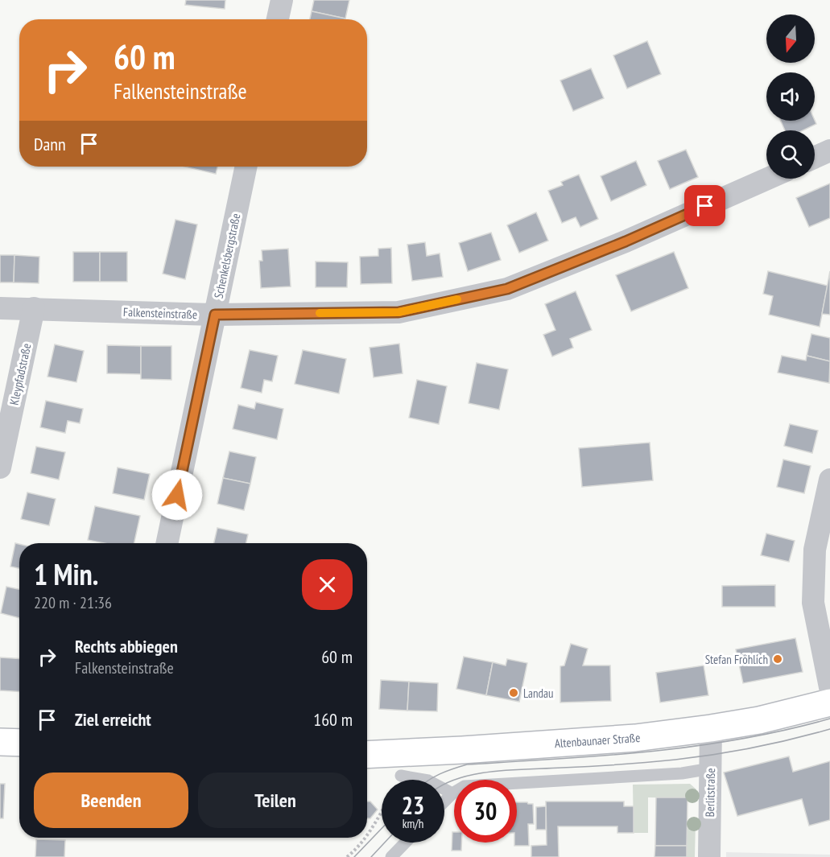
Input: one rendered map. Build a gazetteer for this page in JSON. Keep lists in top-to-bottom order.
{
  "streets": {
    "main road": ["Altenbaunaer Straße"],
    "street": [
      "Schenkelsbergstraße",
      "Falkensteinstraße",
      "Kleypfadstraße",
      "Berlitstraße"
    ]
  },
  "crossings": [
    ["Schenkelsbergstraße", "Falkensteinstraße"],
    ["Falkensteinstraße", "Kleypfadstraße"],
    ["Altenbaunaer Straße", "Berlitstraße"]
  ],
  "places": ["Stefan Fröhlich", "Landau"],
  "north": "bottom",
  "page": {
    "turn": ["60 m", "Falkensteinstraße"],
    "then": "Dann",
    "heading": ["1 Min.", "220 m · 21:36"],
    "list": [
      {
        "name": "Rechts abbiegen",
        "note": "Falkensteinstraße",
        "value": "60 m"
      },
      {
        "name": "Ziel erreicht",
        "value": "160 m"
      }
    ],
    "buttons": ["Beenden", "Teilen"],
    "speed": "23 km/h",
    "limit": "30"
  }
}
